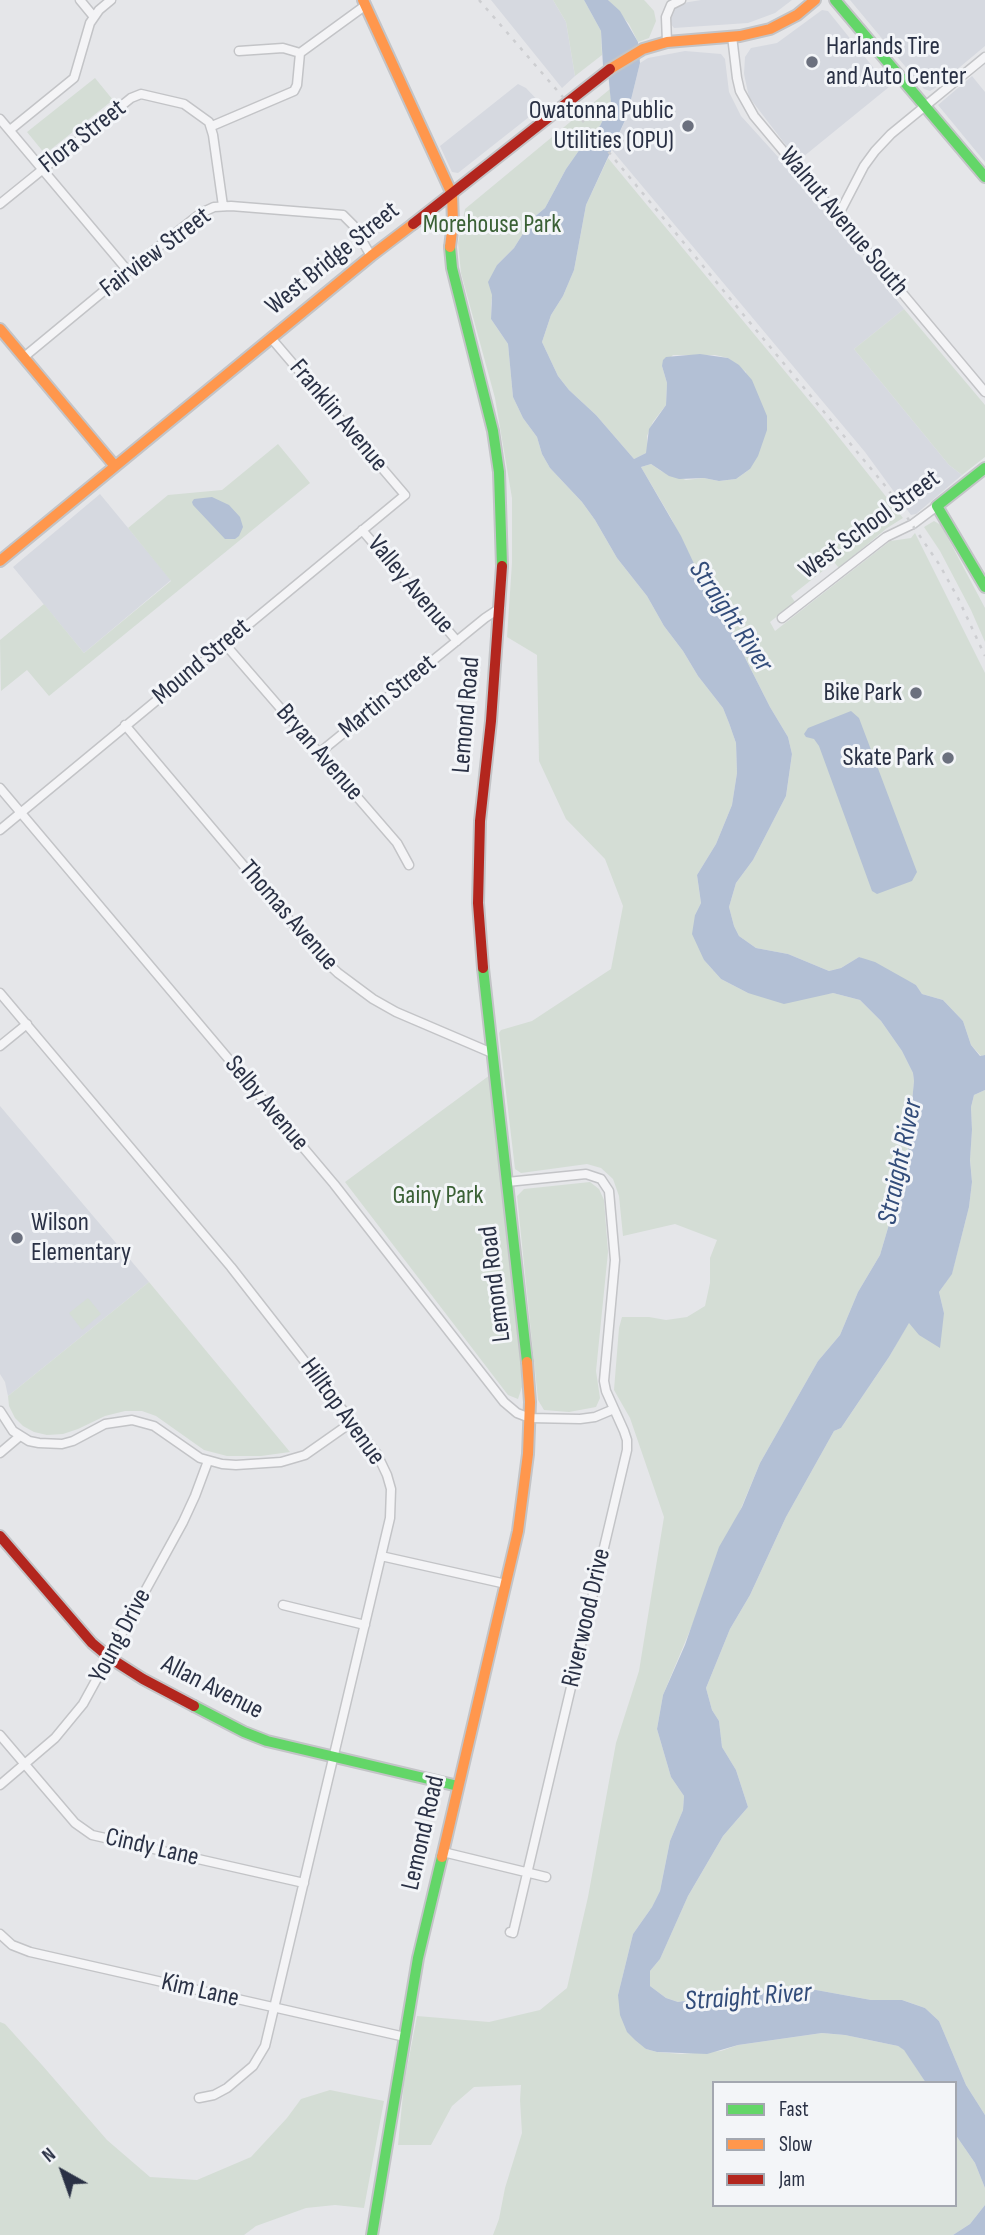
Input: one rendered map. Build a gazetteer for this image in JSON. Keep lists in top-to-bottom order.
{
  "streets": {
    "street": [
      "Flora Street",
      "Walnut Avenue South",
      "Fairview Street",
      "West Bridge Street",
      "Franklin Avenue",
      "West School Street",
      "Valley Avenue",
      "Mound Street",
      "Martin Street",
      "Lemond Road",
      "Bryan Avenue",
      "Thomas Avenue",
      "Selby Avenue",
      "Hilltop Avenue",
      "Riverwood Drive",
      "Young Drive",
      "Allan Avenue",
      "Cindy Lane",
      "Kim Lane"
    ]
  },
  "crossings": [
    ["Walnut Avenue South", "West Bridge Street"],
    ["Fairview Street", "West Bridge Street"],
    ["West Bridge Street", "Franklin Avenue"],
    ["West Bridge Street", "Lemond Road"],
    ["Franklin Avenue", "Mound Street"],
    ["Valley Avenue", "Mound Street"],
    ["Valley Avenue", "Martin Street"],
    ["Mound Street", "Bryan Avenue"],
    ["Mound Street", "Thomas Avenue"],
    ["Mound Street", "Selby Avenue"],
    ["Martin Street", "Lemond Road"],
    ["Martin Street", "Bryan Avenue"],
    ["Lemond Road", "Thomas Avenue"],
    ["Lemond Road", "Selby Avenue"],
    ["Lemond Road", "Riverwood Drive"],
    ["Lemond Road", "Allan Avenue"],
    ["Lemond Road", "Kim Lane"],
    ["Hilltop Avenue", "Allan Avenue"],
    ["Hilltop Avenue", "Cindy Lane"],
    ["Hilltop Avenue", "Kim Lane"],
    ["Young Drive", "Allan Avenue"],
    ["Young Drive", "Cindy Lane"]
  ],
  "water": ["Straight River"],
  "parks": ["Morehouse Park", "Gainy Park"],
  "places": [
    "Harlands Tire and Auto Center",
    "Owatonna Public Utilities (OPU)",
    "Bike Park",
    "Skate Park",
    "Wilson Elementary"
  ],
  "legend": ["Fast", "Slow", "Jam"],
  "north": "top left"
}
